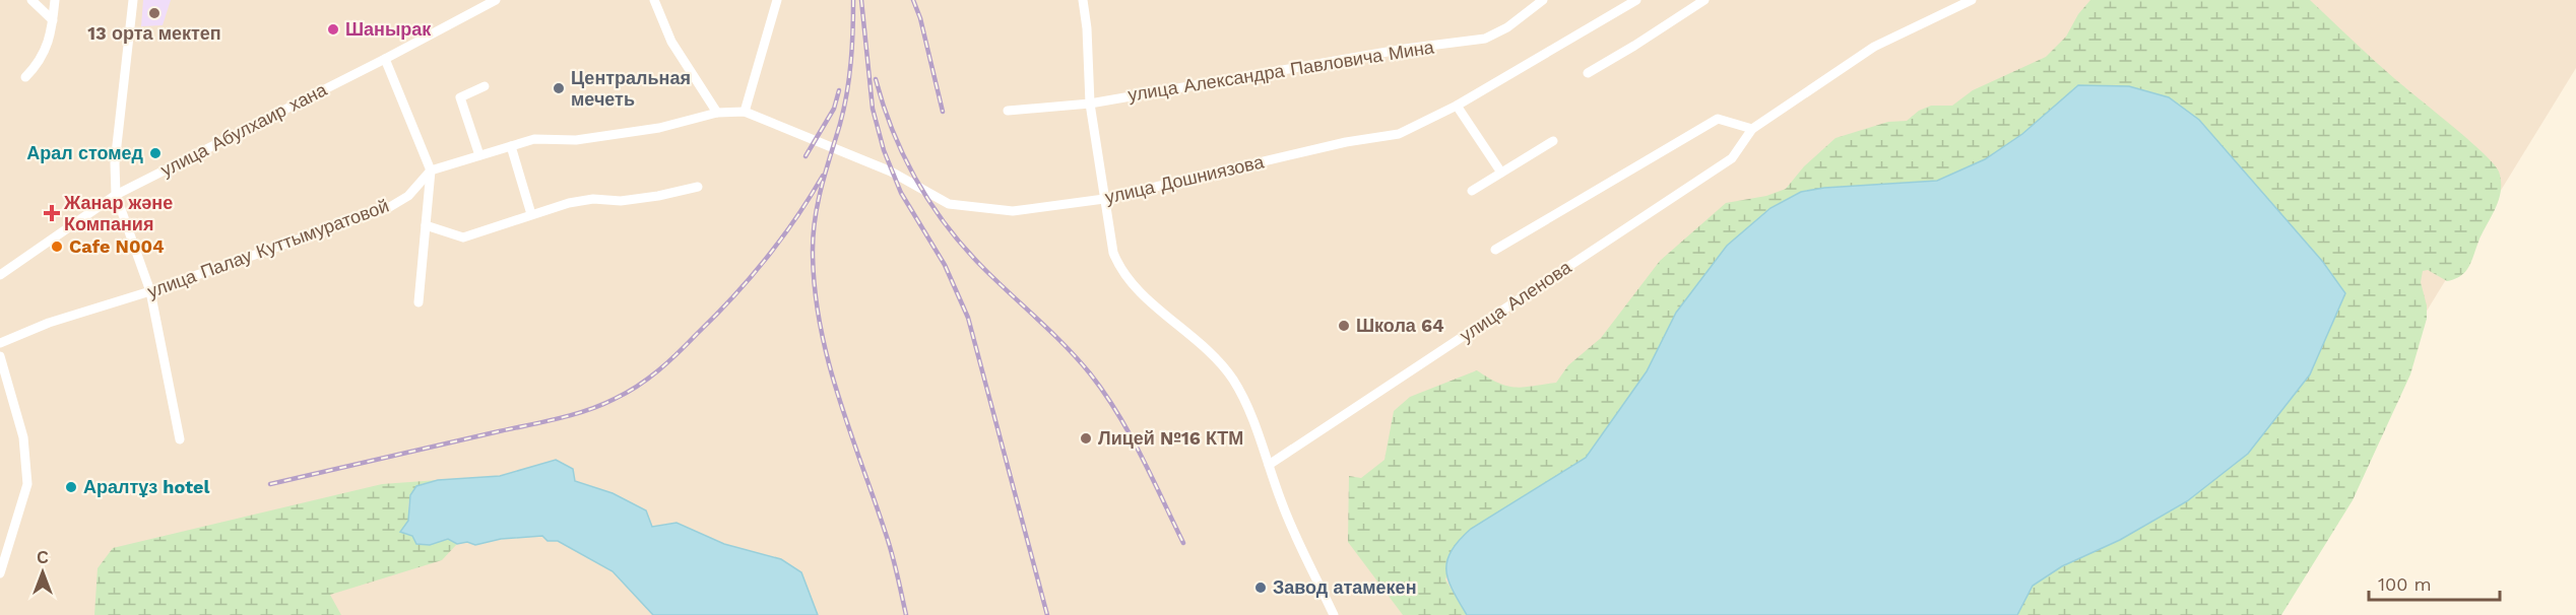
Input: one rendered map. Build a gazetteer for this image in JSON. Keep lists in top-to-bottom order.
{
  "streets": {
    "street": [
      "улица Александра Павловича Мина",
      "улица Абулхаир хана",
      "улица Дошниязова",
      "улица Палау Куттымуратовой",
      "улица Аленова"
    ]
  },
  "places": {
    "other": [
      "13 орта мектеп",
      "Шанырак",
      "Центральная мечеть",
      "Арал стомед",
      "Cafe N004",
      "Школа 64",
      "Лицей №16 КТМ",
      "Аралтұз hotel",
      "Завод атамекен"
    ],
    "health": ["Жанар және Компания"]
  },
  "scale_bar": "100 m",
  "north": "top"
}
